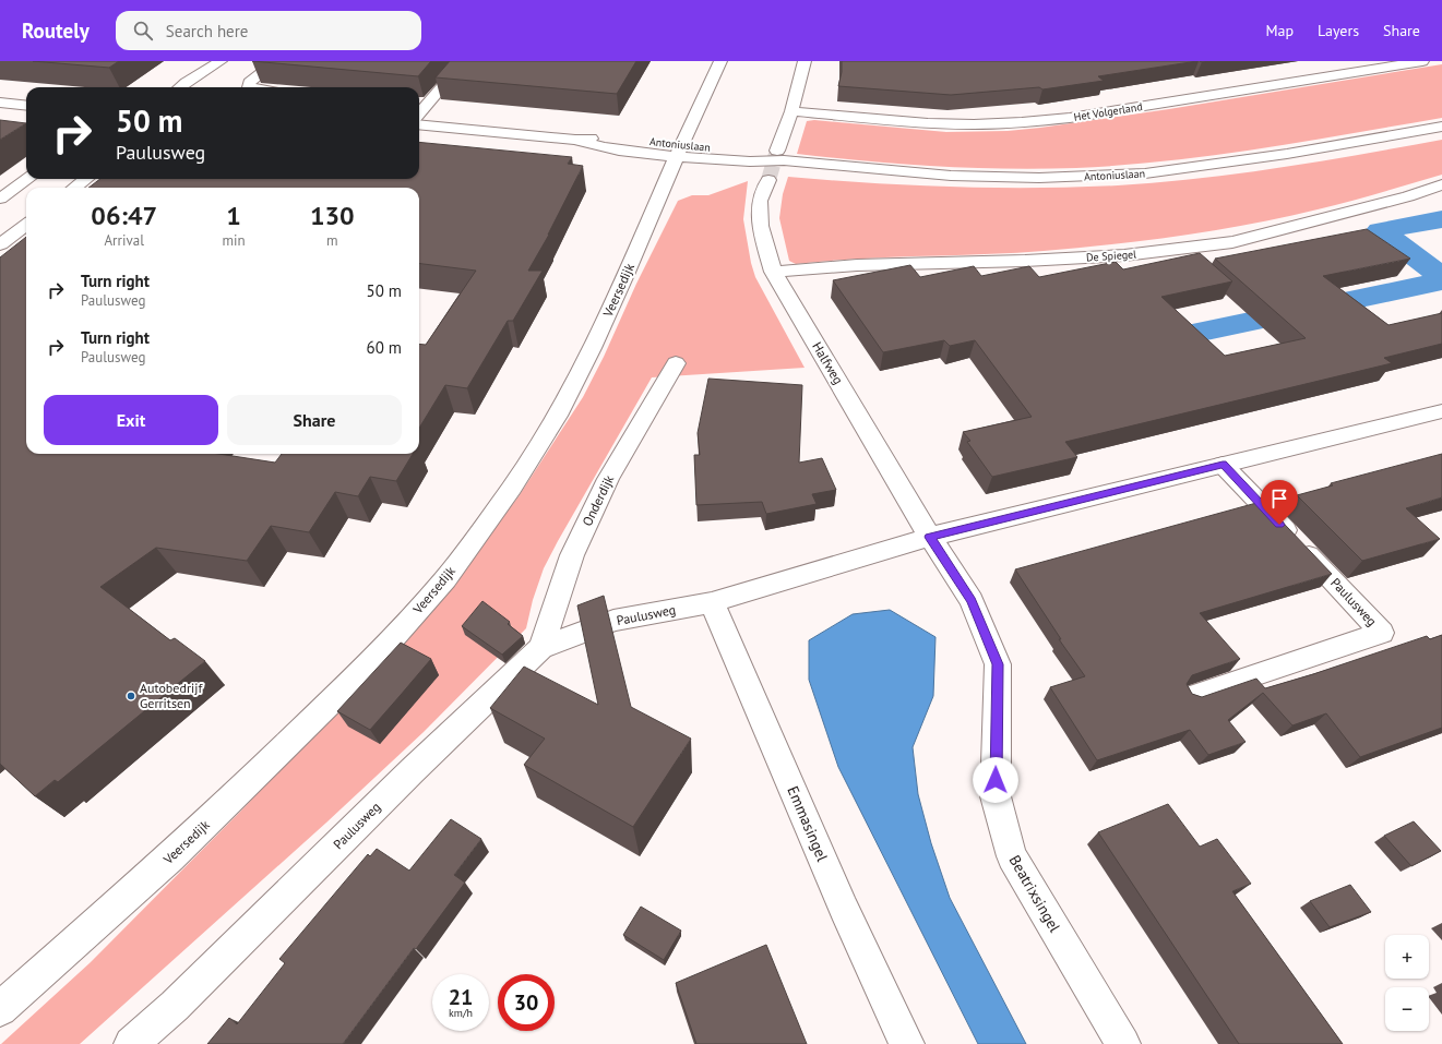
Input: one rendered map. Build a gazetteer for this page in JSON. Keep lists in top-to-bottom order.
{
  "streets": {
    "street": [
      "Het Volgerland",
      "Antoniuslaan",
      "De Spiegel",
      "Veersedijk",
      "Halfweg",
      "Onderdijk",
      "Paulusweg",
      "Emmasingel",
      "Beatrixsingel"
    ]
  },
  "crossings": [
    ["Antoniuslaan", "Veersedijk"],
    ["De Spiegel", "Halfweg"],
    ["Halfweg", "Paulusweg"],
    ["Halfweg", "Beatrixsingel"],
    ["Onderdijk", "Paulusweg"],
    ["Paulusweg", "Emmasingel"],
    ["Paulusweg", "Beatrixsingel"]
  ],
  "places": ["Autobedrijf Gerritsen"],
  "page": {
    "header": "Routely",
    "search": "Search here",
    "nav": ["Map", "Layers", "Share"],
    "turn": ["50 m", "Paulusweg"],
    "eta": [
      "06:47",
      "Arrival",
      "1",
      "min",
      "130",
      "m"
    ],
    "list": [
      {
        "name": "Turn right",
        "note": "Paulusweg",
        "value": "50 m"
      },
      {
        "name": "Turn right",
        "note": "Paulusweg",
        "value": "60 m"
      }
    ],
    "buttons": ["Exit", "Share"],
    "map_buttons": ["+", "−"],
    "speed": "21 km/h",
    "limit": "30"
  }
}
